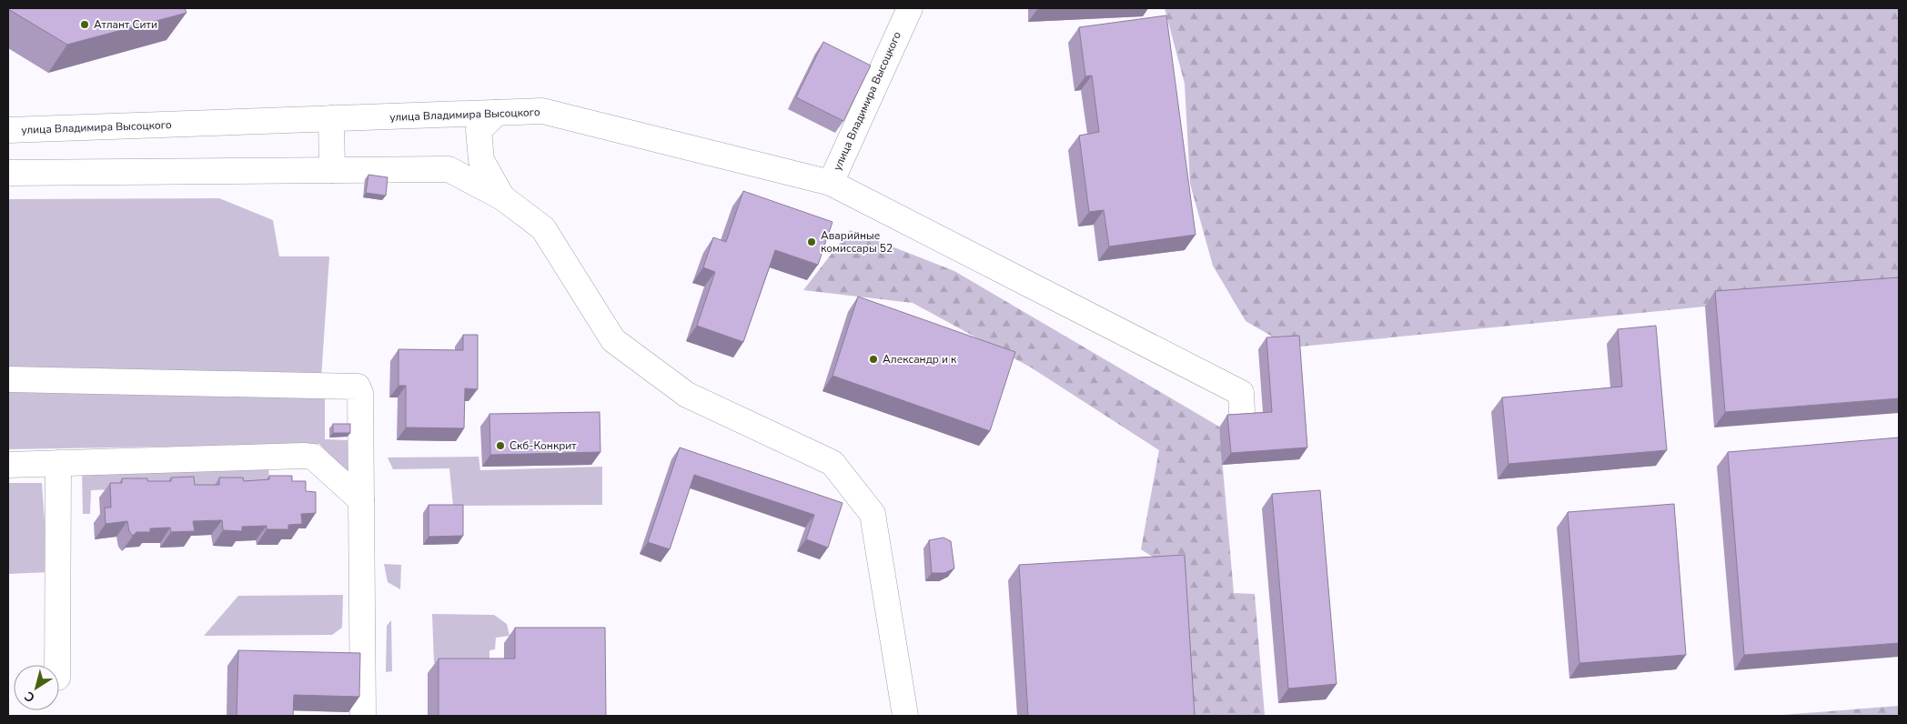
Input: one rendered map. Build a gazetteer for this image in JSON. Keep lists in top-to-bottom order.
{
  "streets": {
    "street": ["улица Владимира Высоцкого"]
  },
  "places": [
    "Атлант Сити",
    "Аварийные комиссары 52",
    "Александр и к",
    "Скб-Конкрит"
  ],
  "north": "bottom left"
}
